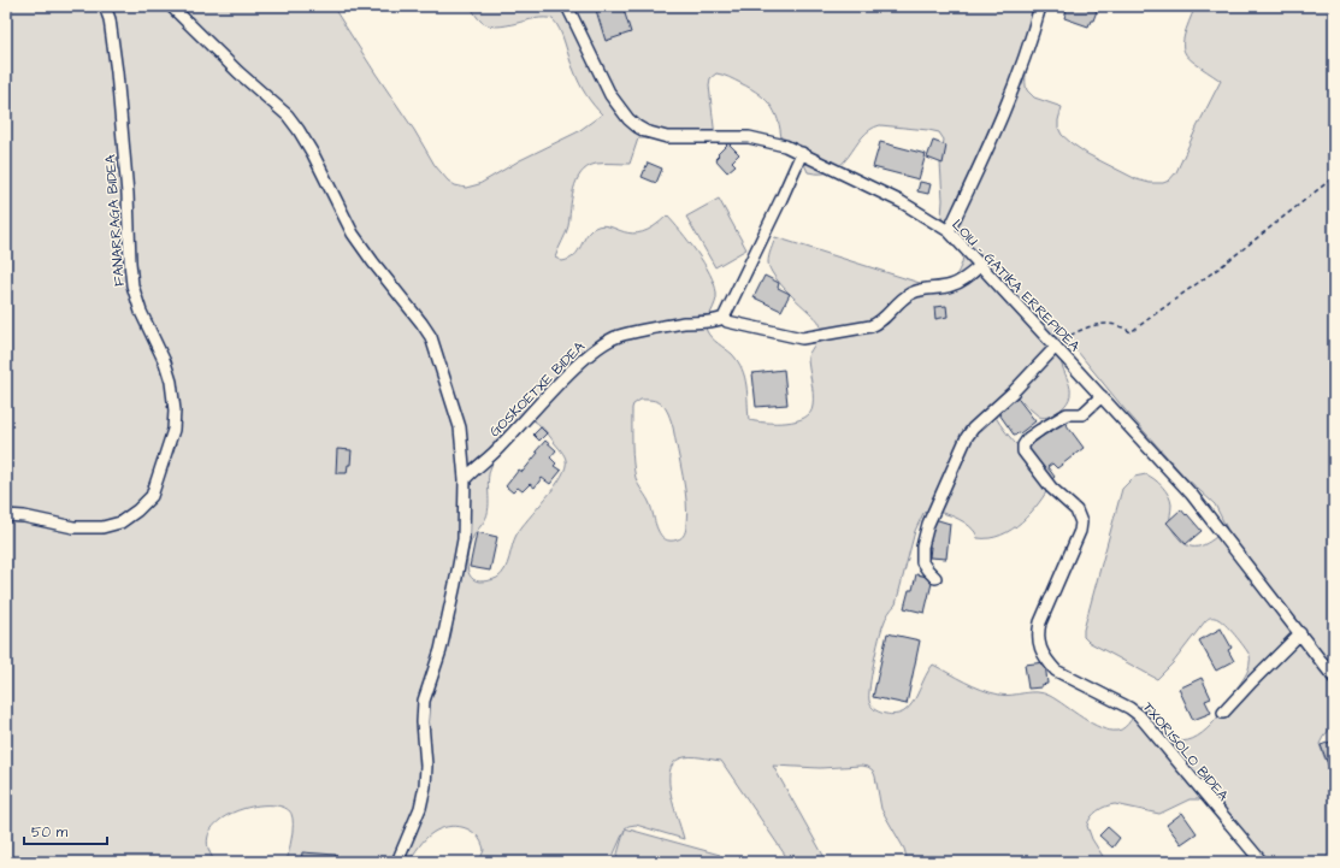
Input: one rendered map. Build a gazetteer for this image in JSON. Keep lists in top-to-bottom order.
{
  "streets": {
    "street": [
      "FANARRAGA BIDEA",
      "LOIU - GATIKA ERREPIDEA",
      "GOSKOETXE BIDEA",
      "TXORISOLO BIDEA"
    ]
  },
  "crossings": [
    ["LOIU - GATIKA ERREPIDEA", "TXORISOLO BIDEA"]
  ],
  "scale_bar": "50 m"
}
